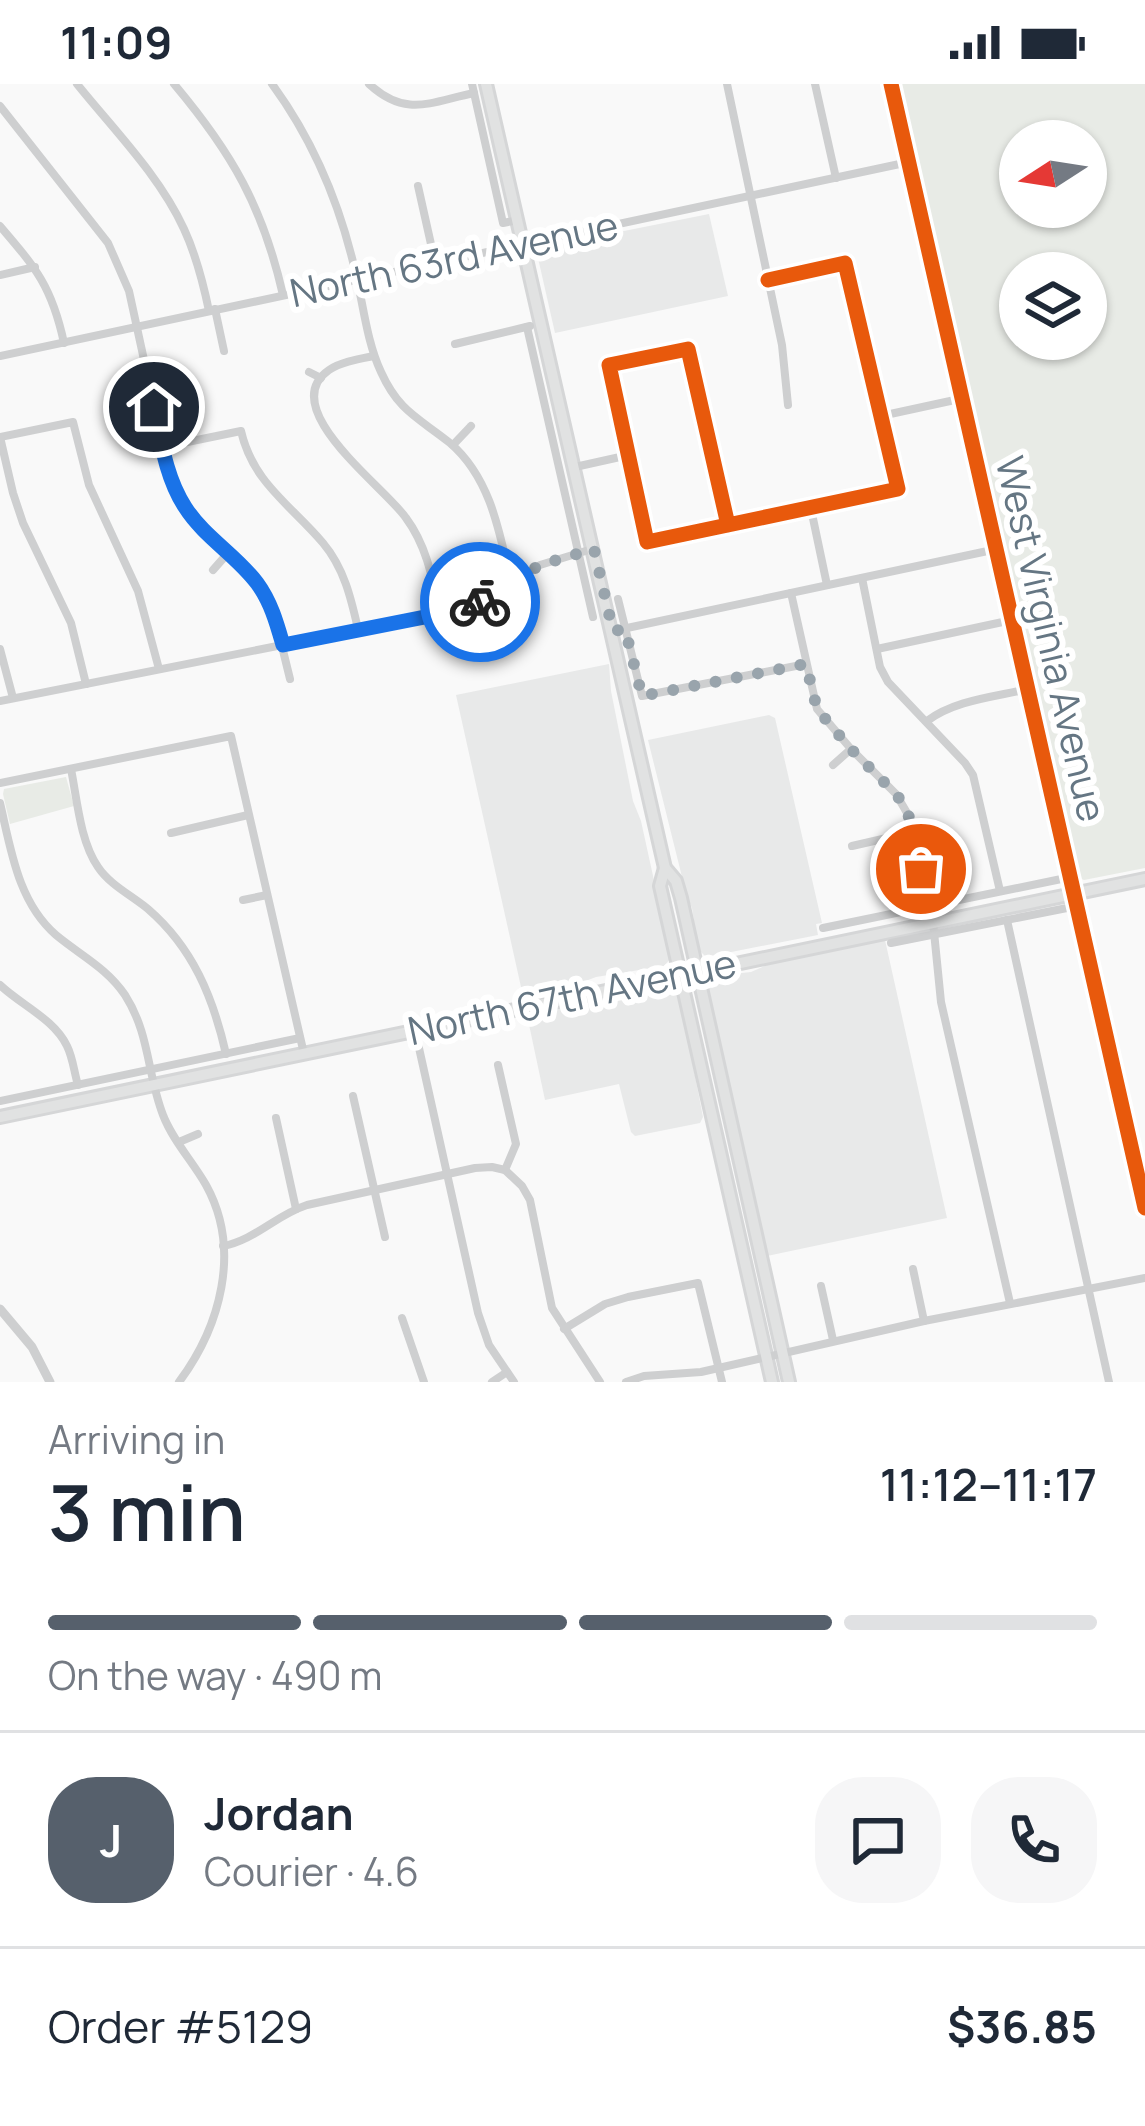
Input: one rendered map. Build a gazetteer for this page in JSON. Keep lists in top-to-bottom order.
{
  "streets": {
    "main road": ["North 67th Avenue"],
    "street": ["North 63rd Avenue", "West Virginia Avenue"]
  },
  "crossings": [
    ["North 63rd Avenue", "West Virginia Avenue"],
    ["West Virginia Avenue", "North 67th Avenue"]
  ],
  "north": "left",
  "page": {
    "status": "11:09",
    "heading": ["3 min", "Arriving in", "11:12–11:17"],
    "panel": [
      "Jordan",
      "Courier · 4.6",
      "Order #5129",
      "$36.85"
    ],
    "bar": "On the way · 490 m",
    "round": "J"
  }
}
